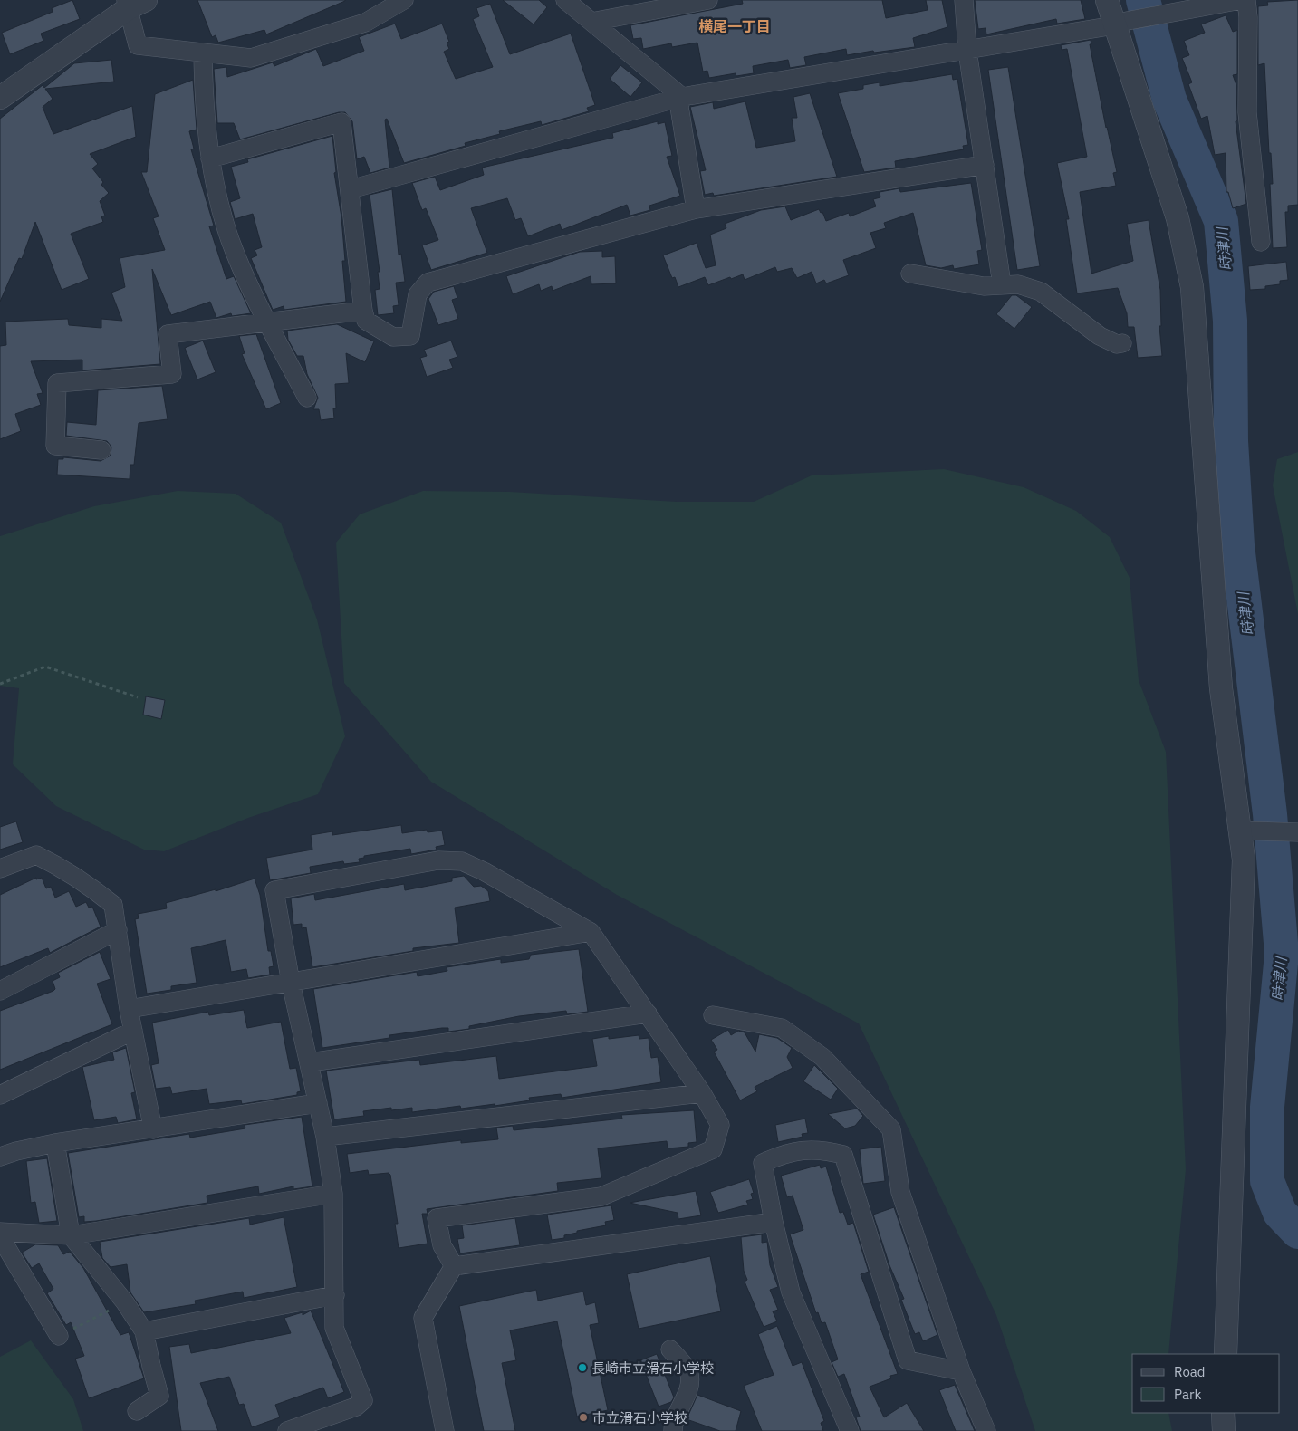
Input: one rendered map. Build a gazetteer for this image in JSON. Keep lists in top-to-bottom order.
{
  "districts": ["横尾一丁目"],
  "water": ["時津川"],
  "places": ["長崎市立滑石小学校", "市立滑石小学校"],
  "legend": ["Road", "Park"]
}
